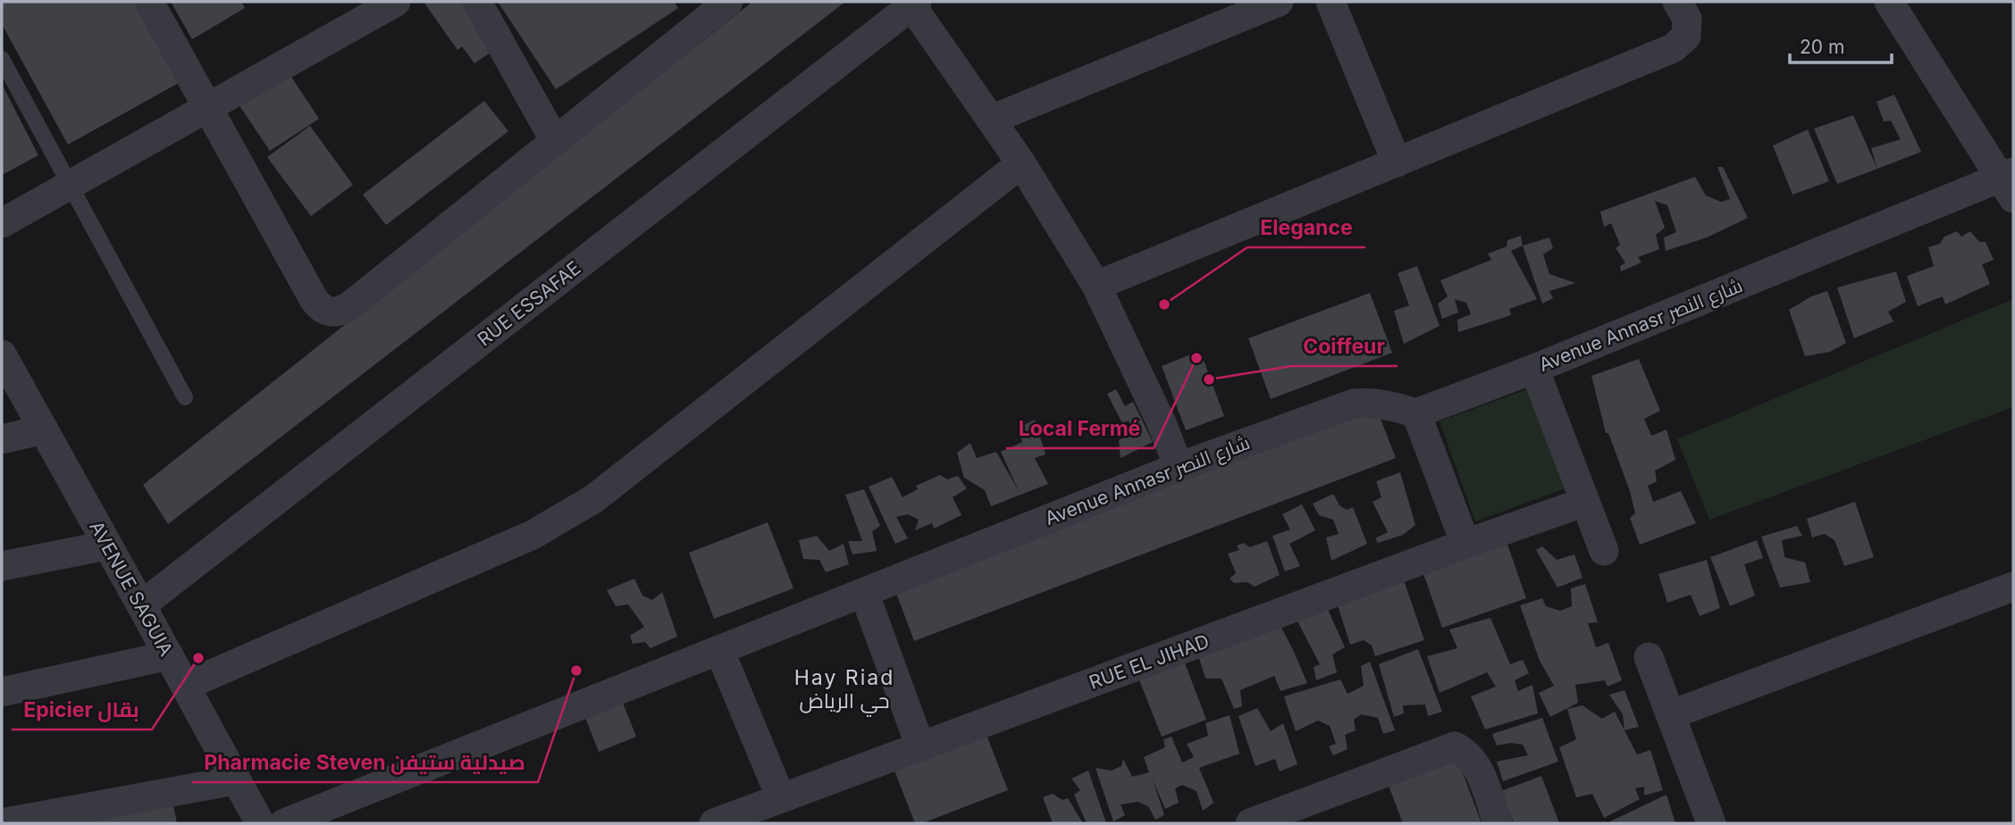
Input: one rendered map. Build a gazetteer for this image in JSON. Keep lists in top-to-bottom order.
{
  "streets": {
    "street": [
      "RUE ESSAFAE",
      "Avenue Annasr شارع النصر",
      "AVENUE SAGUIA",
      "RUE EL JIHAD"
    ]
  },
  "crossings": [
    ["RUE ESSAFAE", "AVENUE SAGUIA"]
  ],
  "districts": ["Hay Riad حي الرياض"],
  "places": [
    "Elegance",
    "Local Fermé",
    "Coiffeur",
    "Epicier بقال",
    "Pharmacie Steven صيدلية ستيفن"
  ],
  "scale_bar": "20 m"
}
